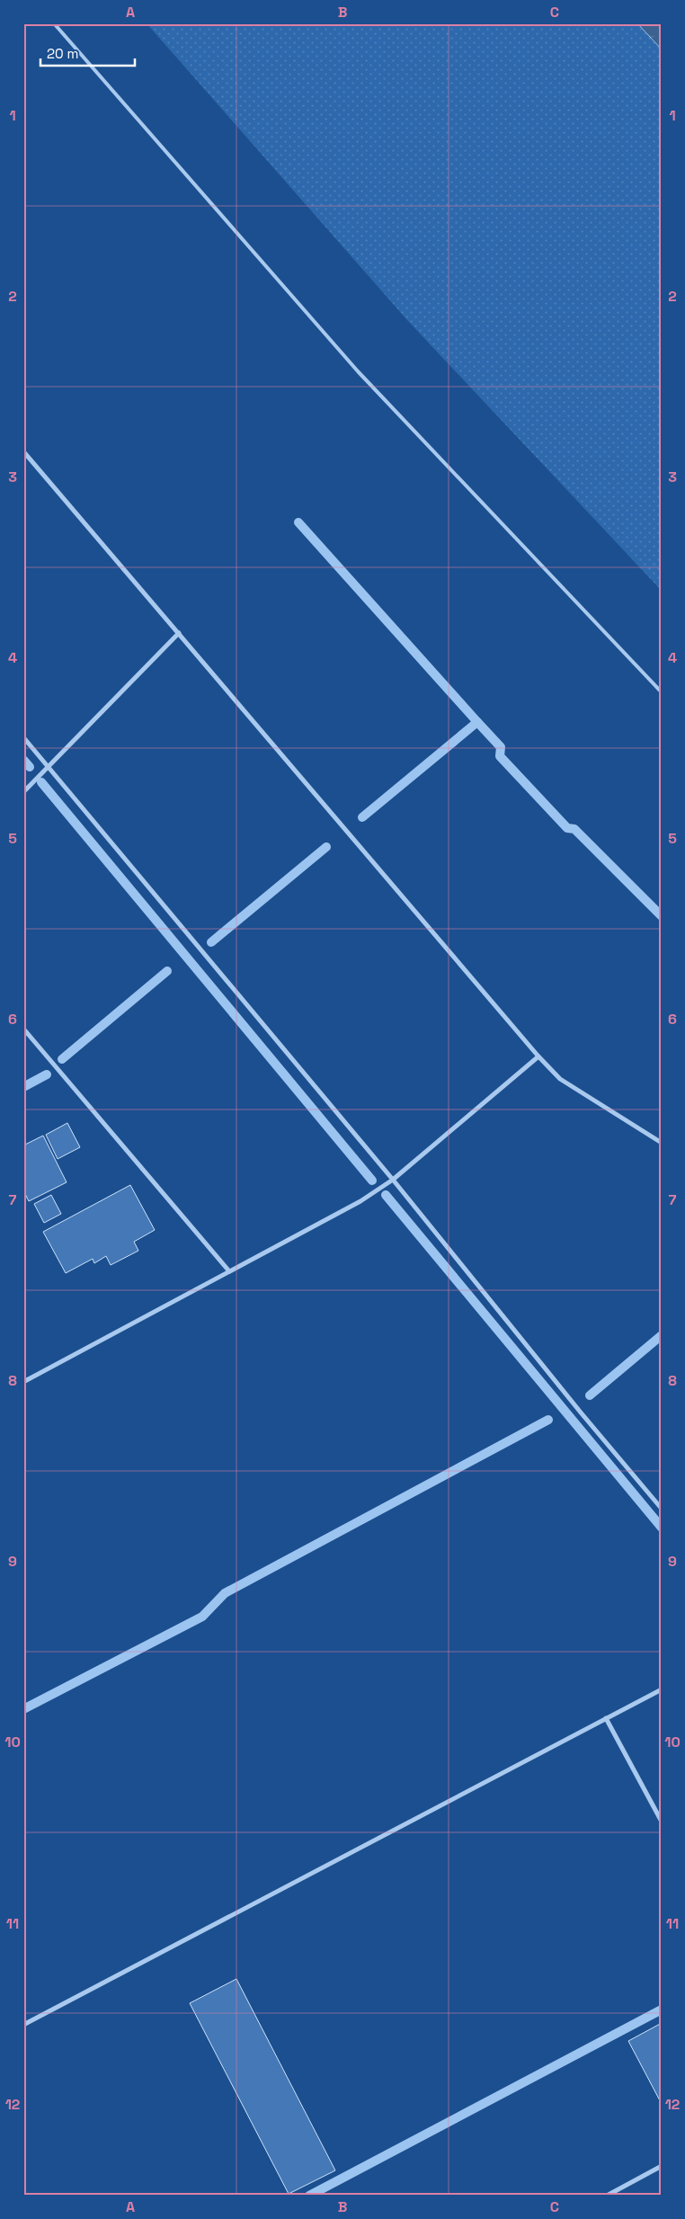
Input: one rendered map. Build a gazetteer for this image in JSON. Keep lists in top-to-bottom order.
{
  "scale_bar": "20 m",
  "grid": {
    "columns": ["A", "B", "C"],
    "rows": [
      "1",
      "2",
      "3",
      "4",
      "5",
      "6",
      "7",
      "8",
      "9",
      "10",
      "11",
      "12"
    ]
  }
}
